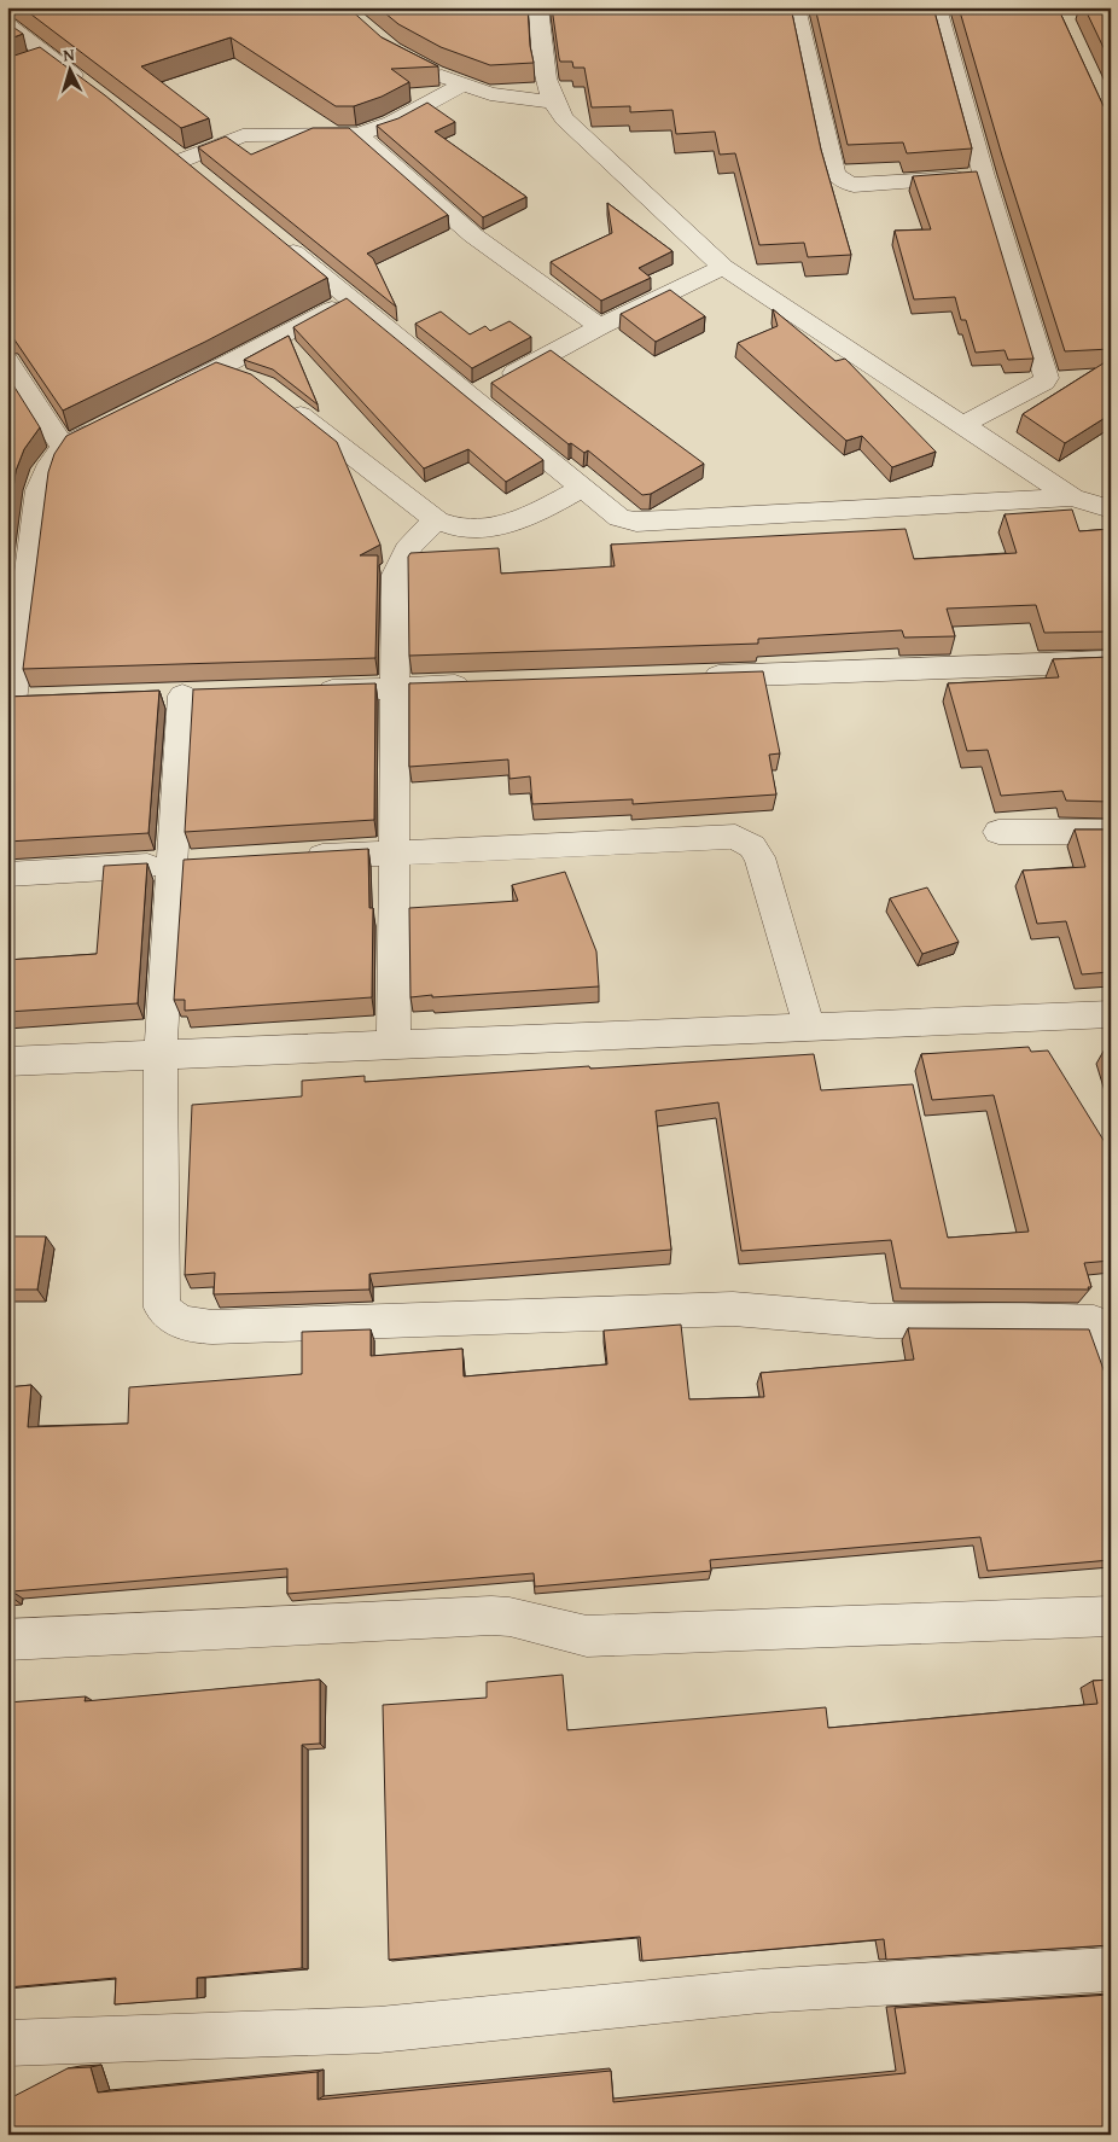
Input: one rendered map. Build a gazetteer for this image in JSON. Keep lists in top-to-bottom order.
{
  "north": "top"
}
